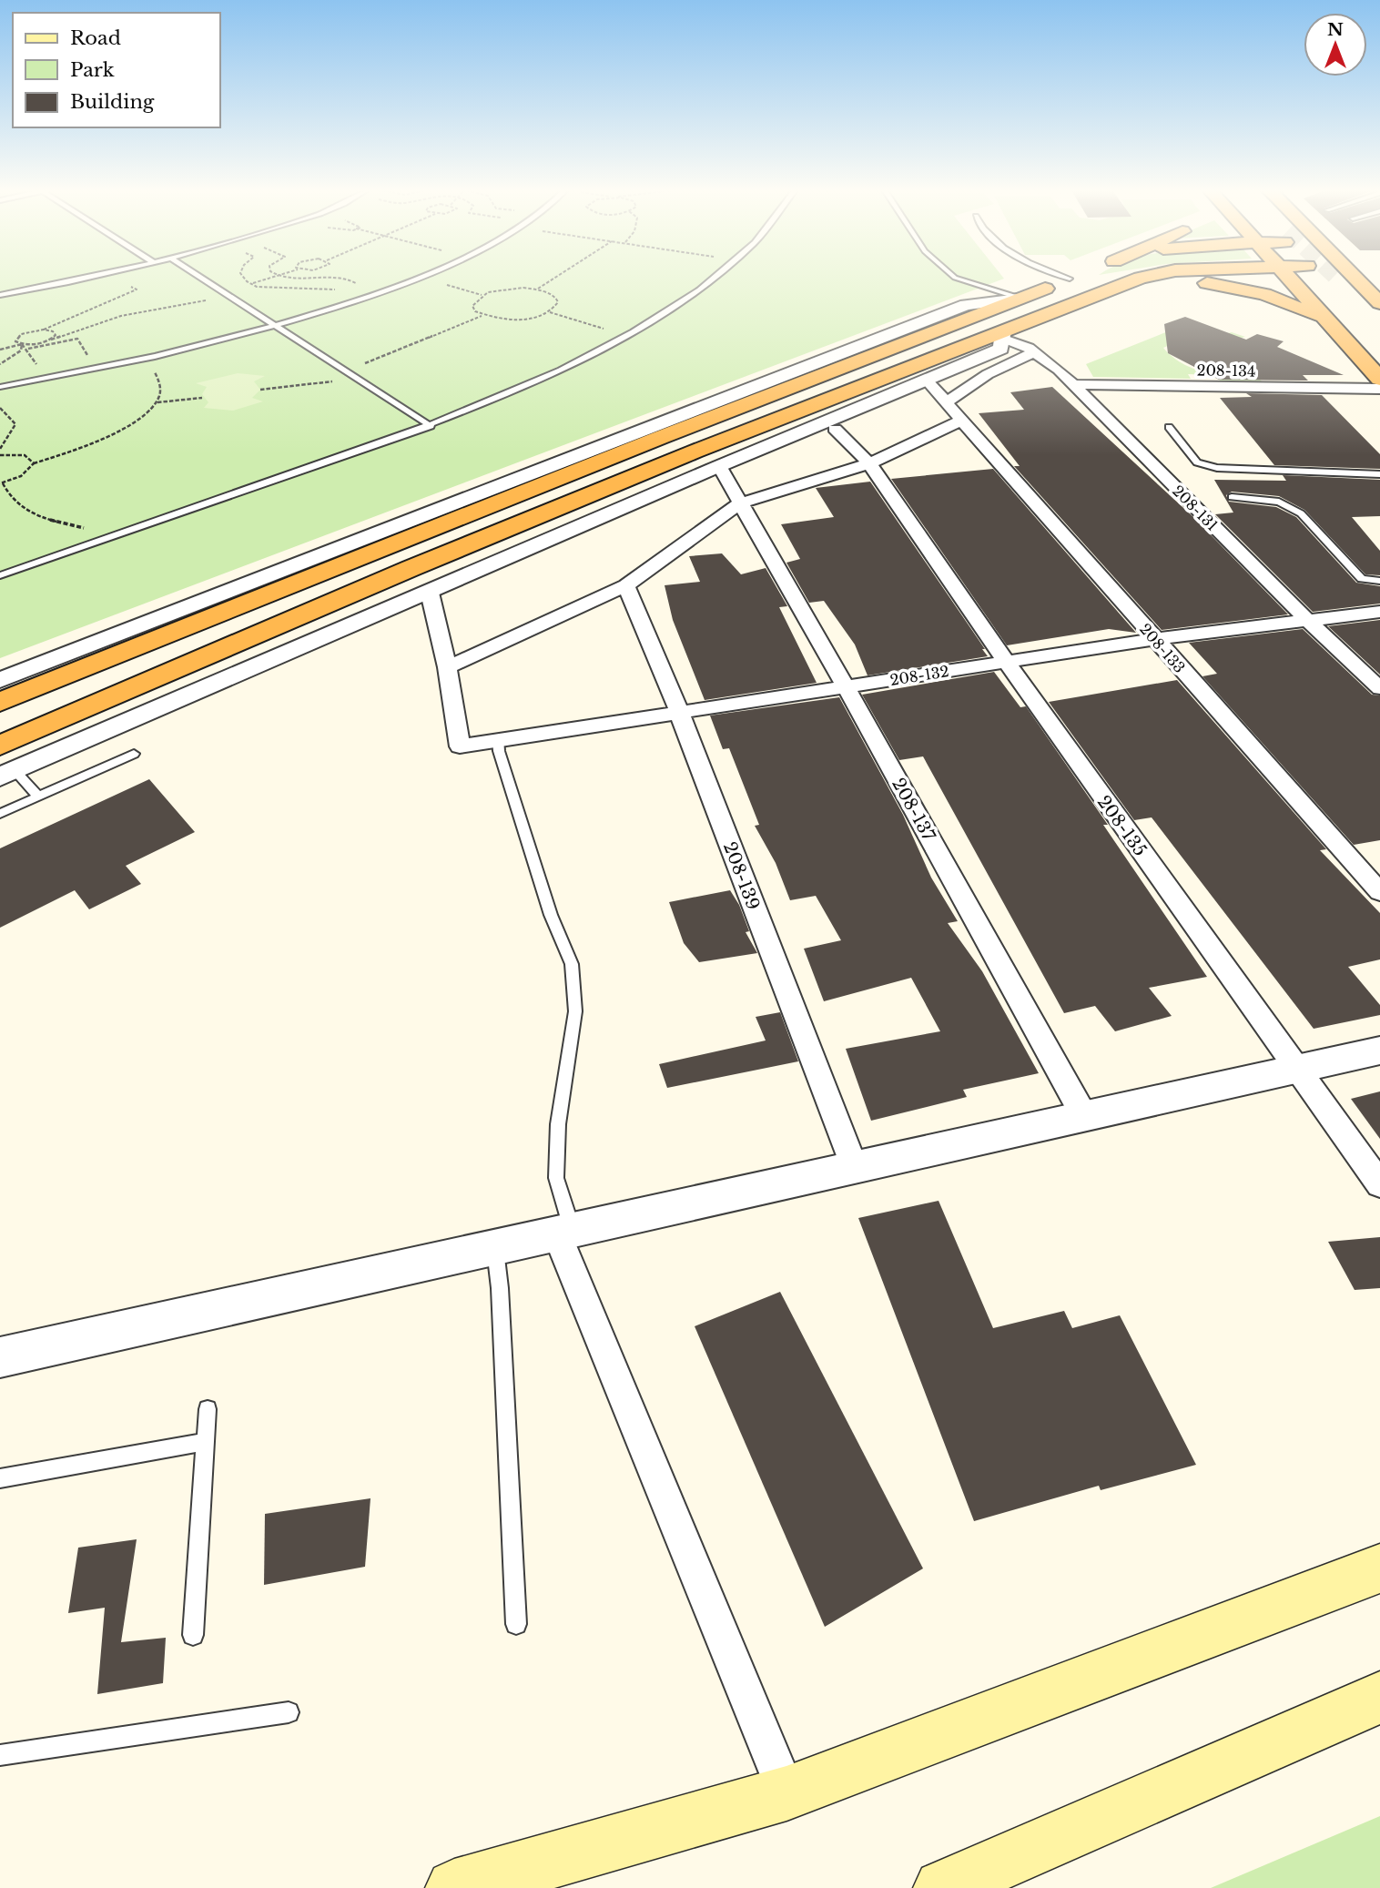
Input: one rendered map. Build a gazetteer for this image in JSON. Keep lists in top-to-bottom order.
{
  "streets": {
    "street": [
      "208-134",
      "208-131",
      "208-133",
      "208-132",
      "208-137",
      "208-135",
      "208-139"
    ]
  },
  "crossings": [
    ["208-134", "208-131"],
    ["208-131", "208-132"],
    ["208-133", "208-132"],
    ["208-132", "208-137"],
    ["208-132", "208-135"],
    ["208-132", "208-139"]
  ],
  "legend": ["Road", "Park", "Building"],
  "north": "top"
}
